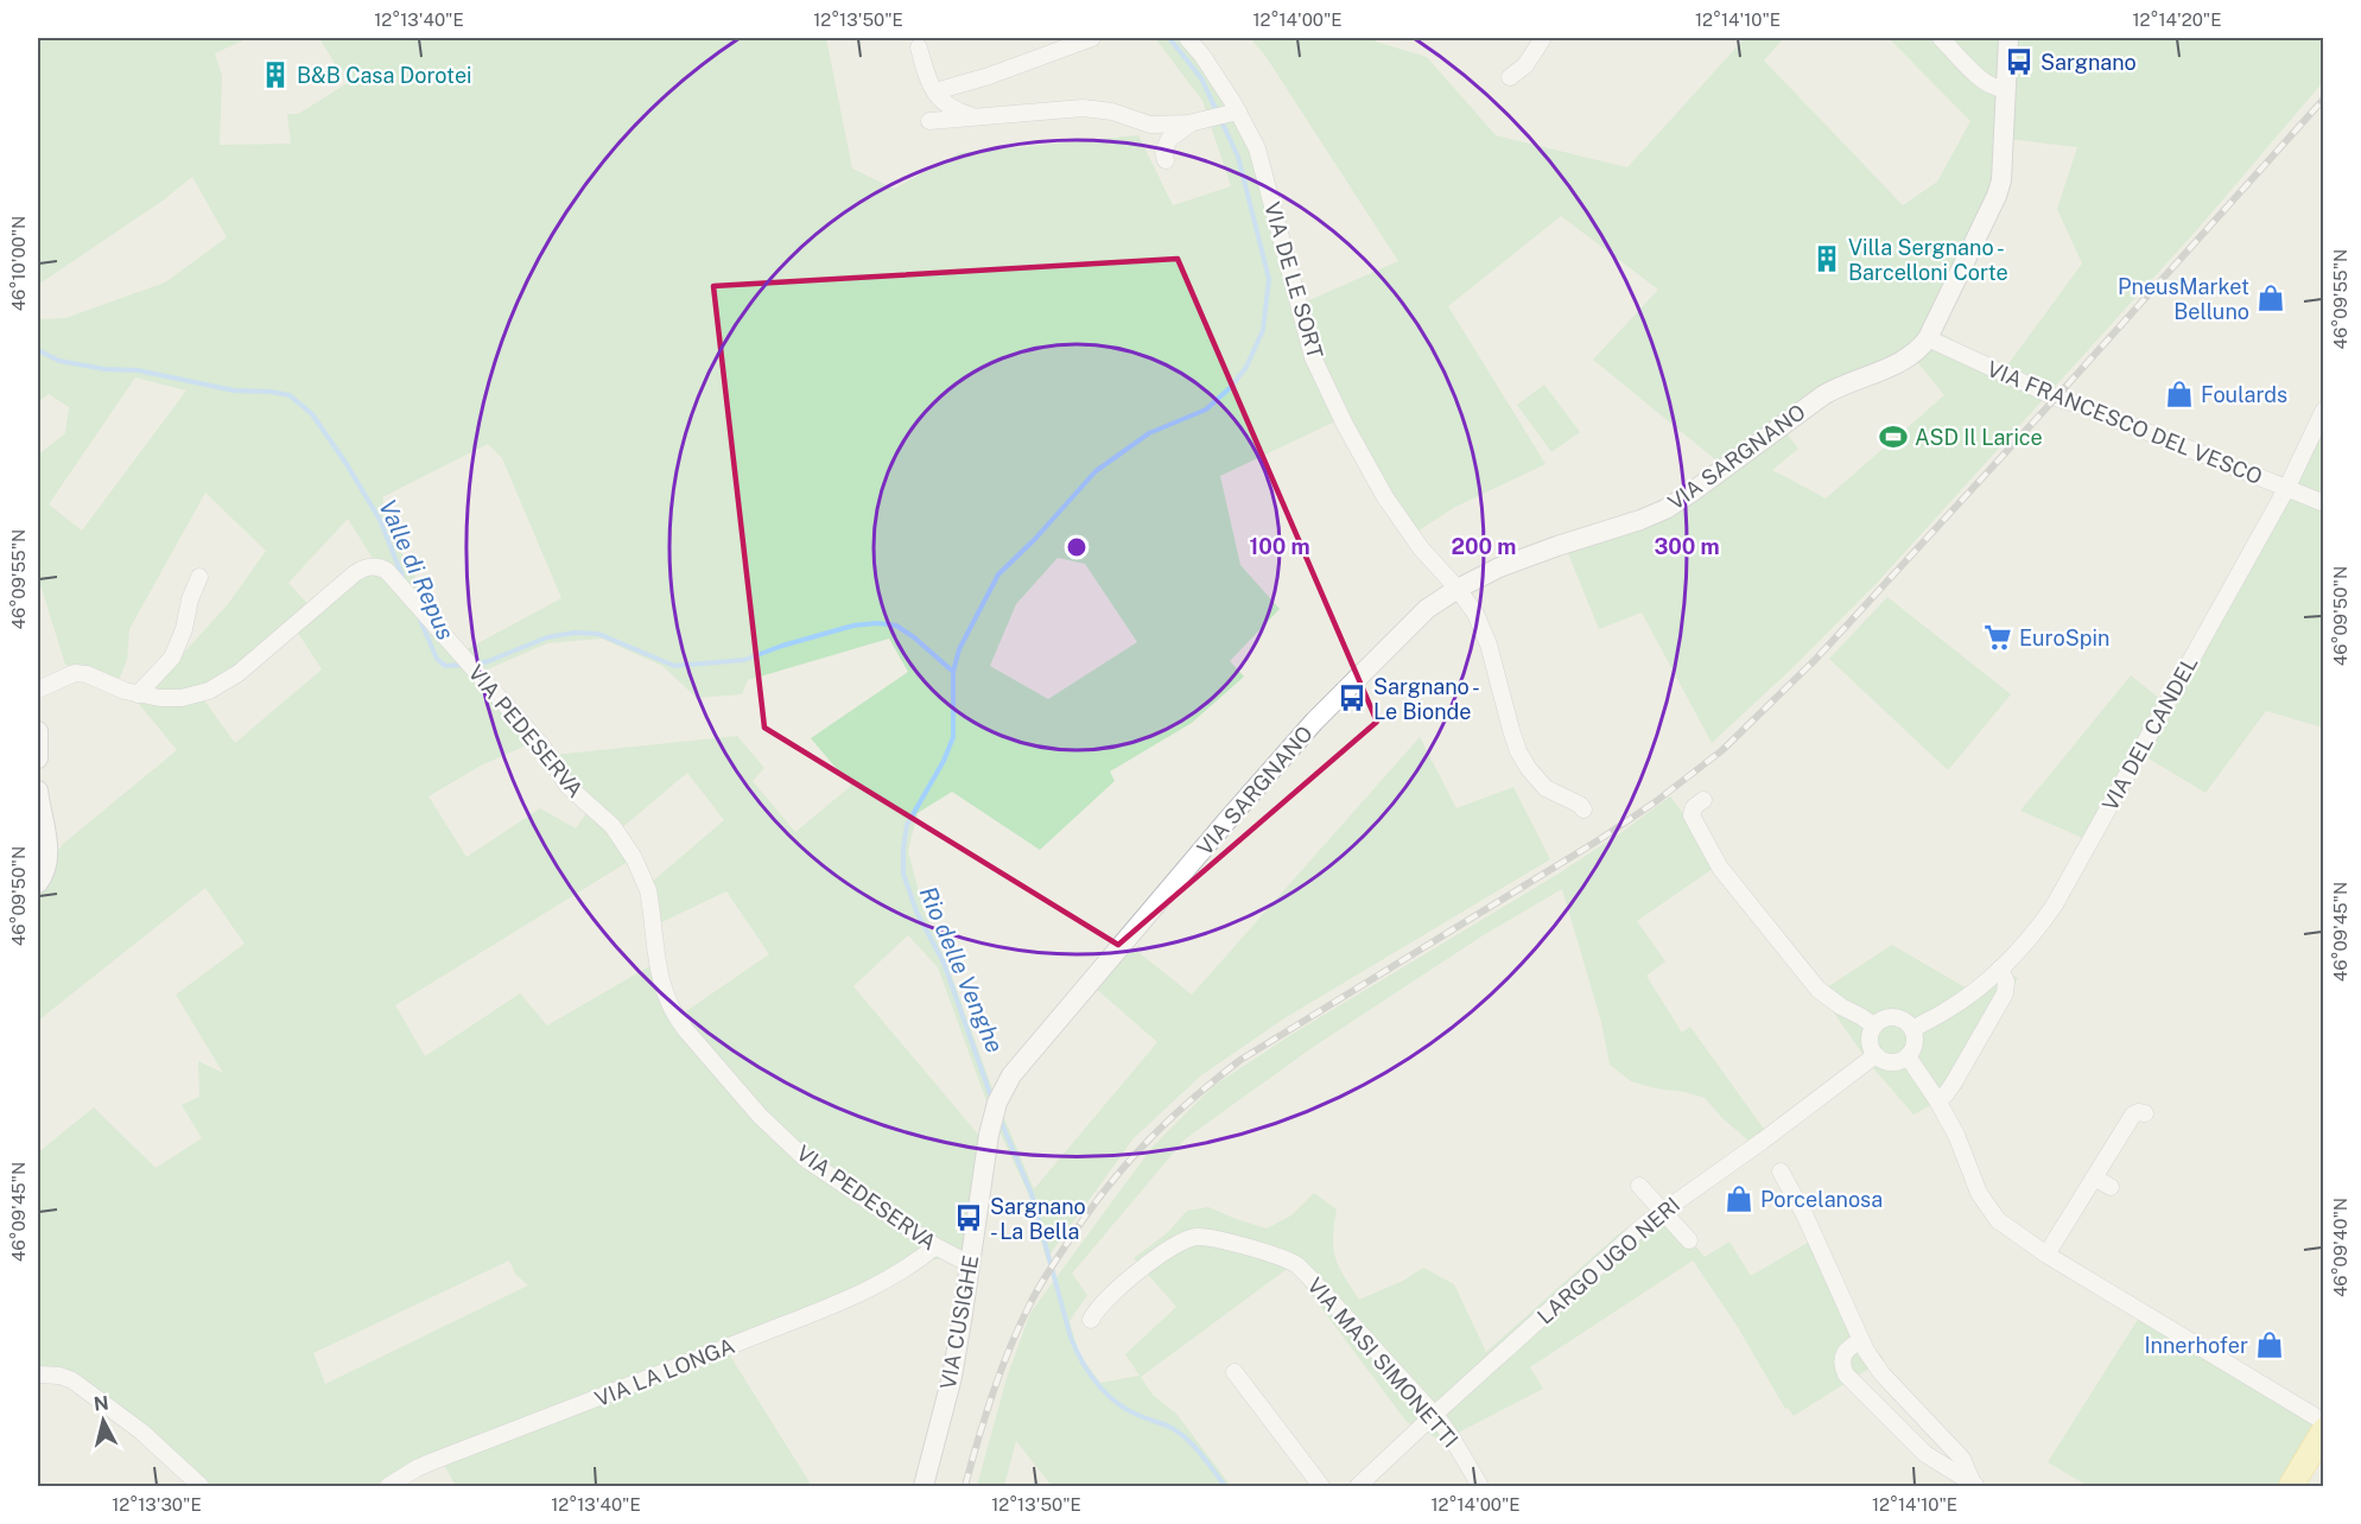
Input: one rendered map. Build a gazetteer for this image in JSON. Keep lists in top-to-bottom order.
{
  "streets": {
    "street": [
      "VIA DE LE SORT",
      "VIA FRANCESCO DEL VESCO",
      "VIA SARGNANO",
      "VIA PEDESERVA",
      "VIA DEL CANDEL",
      "LARGO UGO NERI",
      "VIA CUSIGHE",
      "VIA MASI SIMONETTI",
      "VIA LA LONGA"
    ]
  },
  "crossings": [
    ["VIA DE LE SORT", "VIA SARGNANO"],
    ["VIA FRANCESCO DEL VESCO", "VIA SARGNANO"],
    ["VIA FRANCESCO DEL VESCO", "VIA DEL CANDEL"],
    ["VIA SARGNANO", "VIA CUSIGHE"],
    ["VIA PEDESERVA", "VIA CUSIGHE"],
    ["VIA PEDESERVA", "VIA LA LONGA"],
    ["VIA DEL CANDEL", "LARGO UGO NERI"],
    ["LARGO UGO NERI", "VIA MASI SIMONETTI"]
  ],
  "water": ["Valle di Repus", "Rio delle Venghe"],
  "places": {
    "bus stop": ["Sargnano", "Sargnano - Le Bionde", "Sargnano - La Bella"],
    "building": ["B&B Casa Dorotei", "Villa Sergnano - Barcelloni Corte"],
    "shop": [
      "PneusMarket Belluno",
      "Foulards",
      "Porcelanosa",
      "Innerhofer"
    ],
    "sports": ["ASD Il Larice"],
    "supermarket": ["EuroSpin"]
  },
  "north": "top",
  "coordinates": [
    "12°13'40\"E",
    "12°13'50\"E",
    "12°14'00\"E",
    "12°14'10\"E",
    "12°14'20\"E",
    "46°10'00\"N",
    "46°09'55\"N",
    "46°09'50\"N",
    "46°09'45\"N",
    "46°09'40\"N",
    "12°13'30\"E"
  ],
  "rings": ["100 m", "200 m", "300 m"]
}
